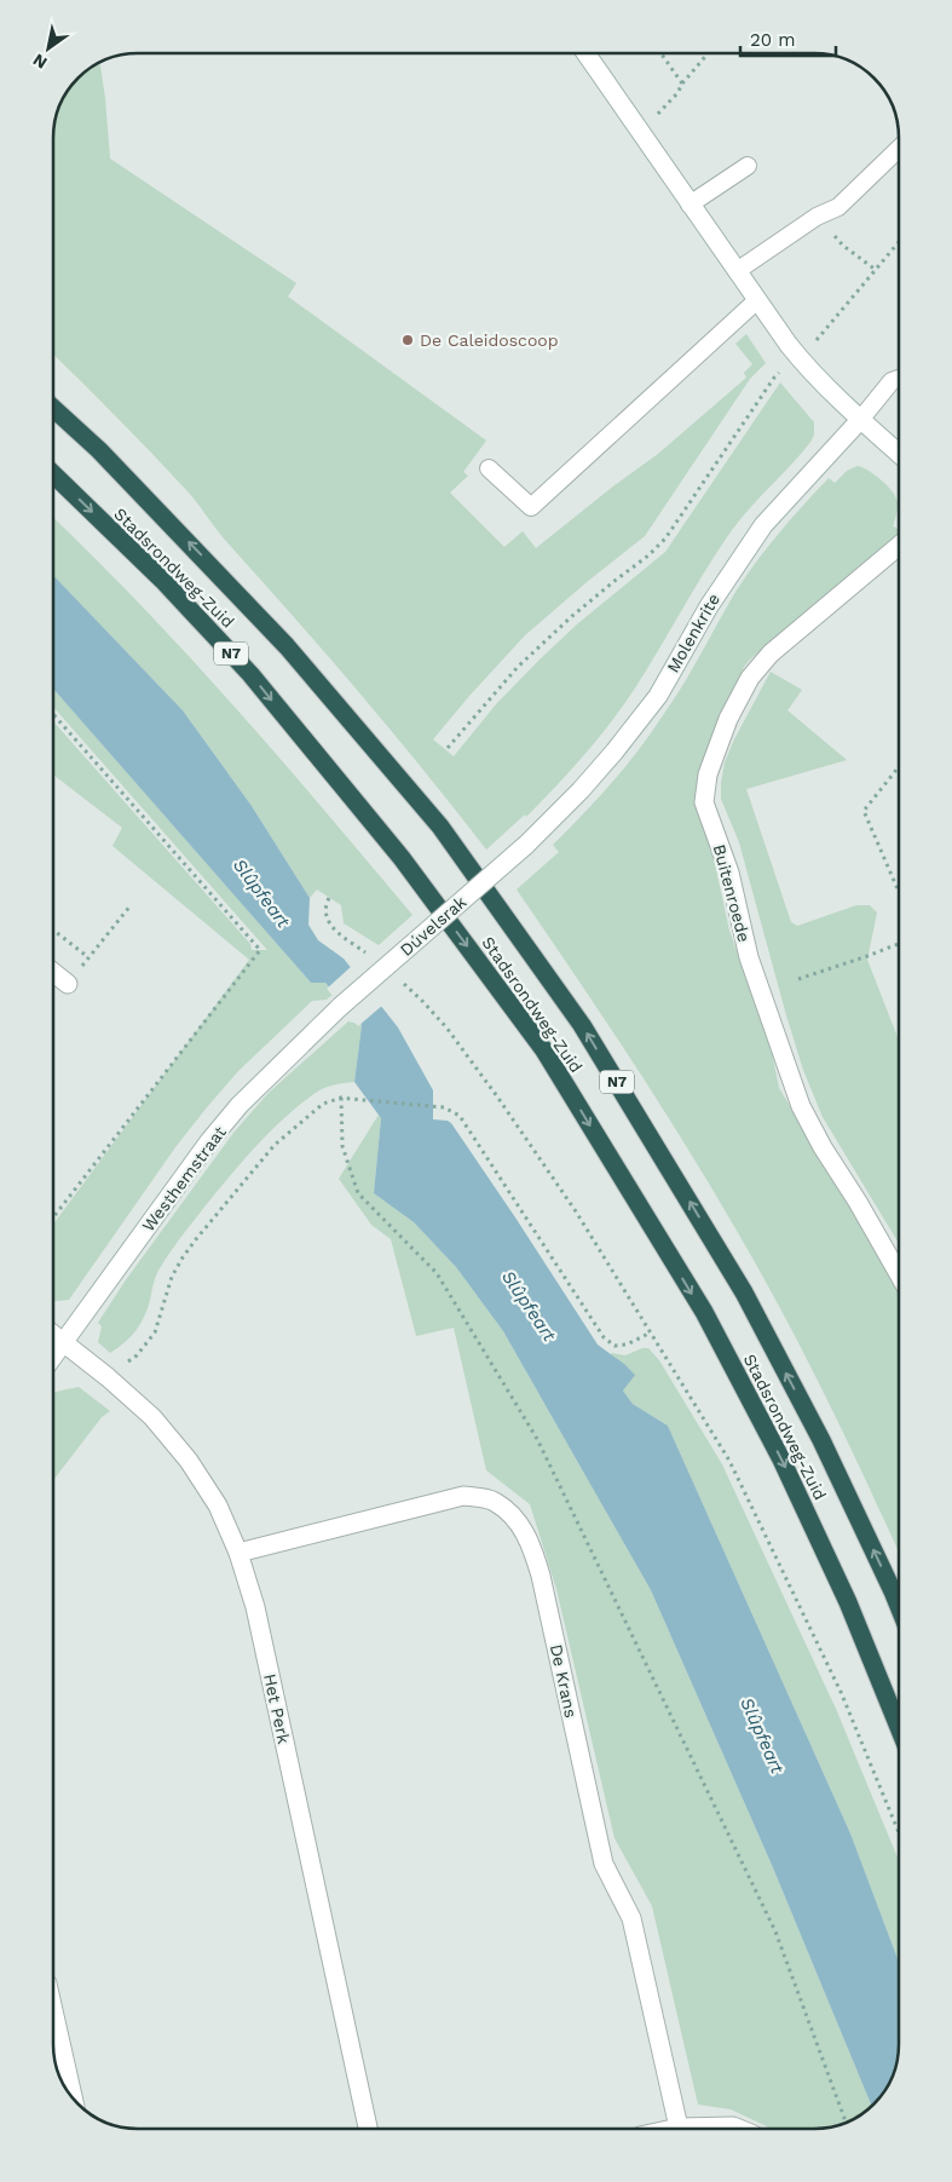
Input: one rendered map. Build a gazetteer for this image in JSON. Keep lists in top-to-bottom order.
{
  "streets": {
    "highway": ["Stadsrondweg-Zuid", "N7"],
    "street": [
      "Molenkrite",
      "Buitenroede",
      "Dúvelsrak",
      "Westhemstraat",
      "De Krans",
      "Het Perk"
    ]
  },
  "crossings": [
    ["Molenkrite", "Dúvelsrak"],
    ["Dúvelsrak", "Westhemstraat"],
    ["Westhemstraat", "Het Perk"],
    ["De Krans", "Het Perk"]
  ],
  "water": ["Slûpfeart"],
  "places": ["De Caleidoscoop"],
  "scale_bar": "20 m",
  "north": "bottom left"
}
